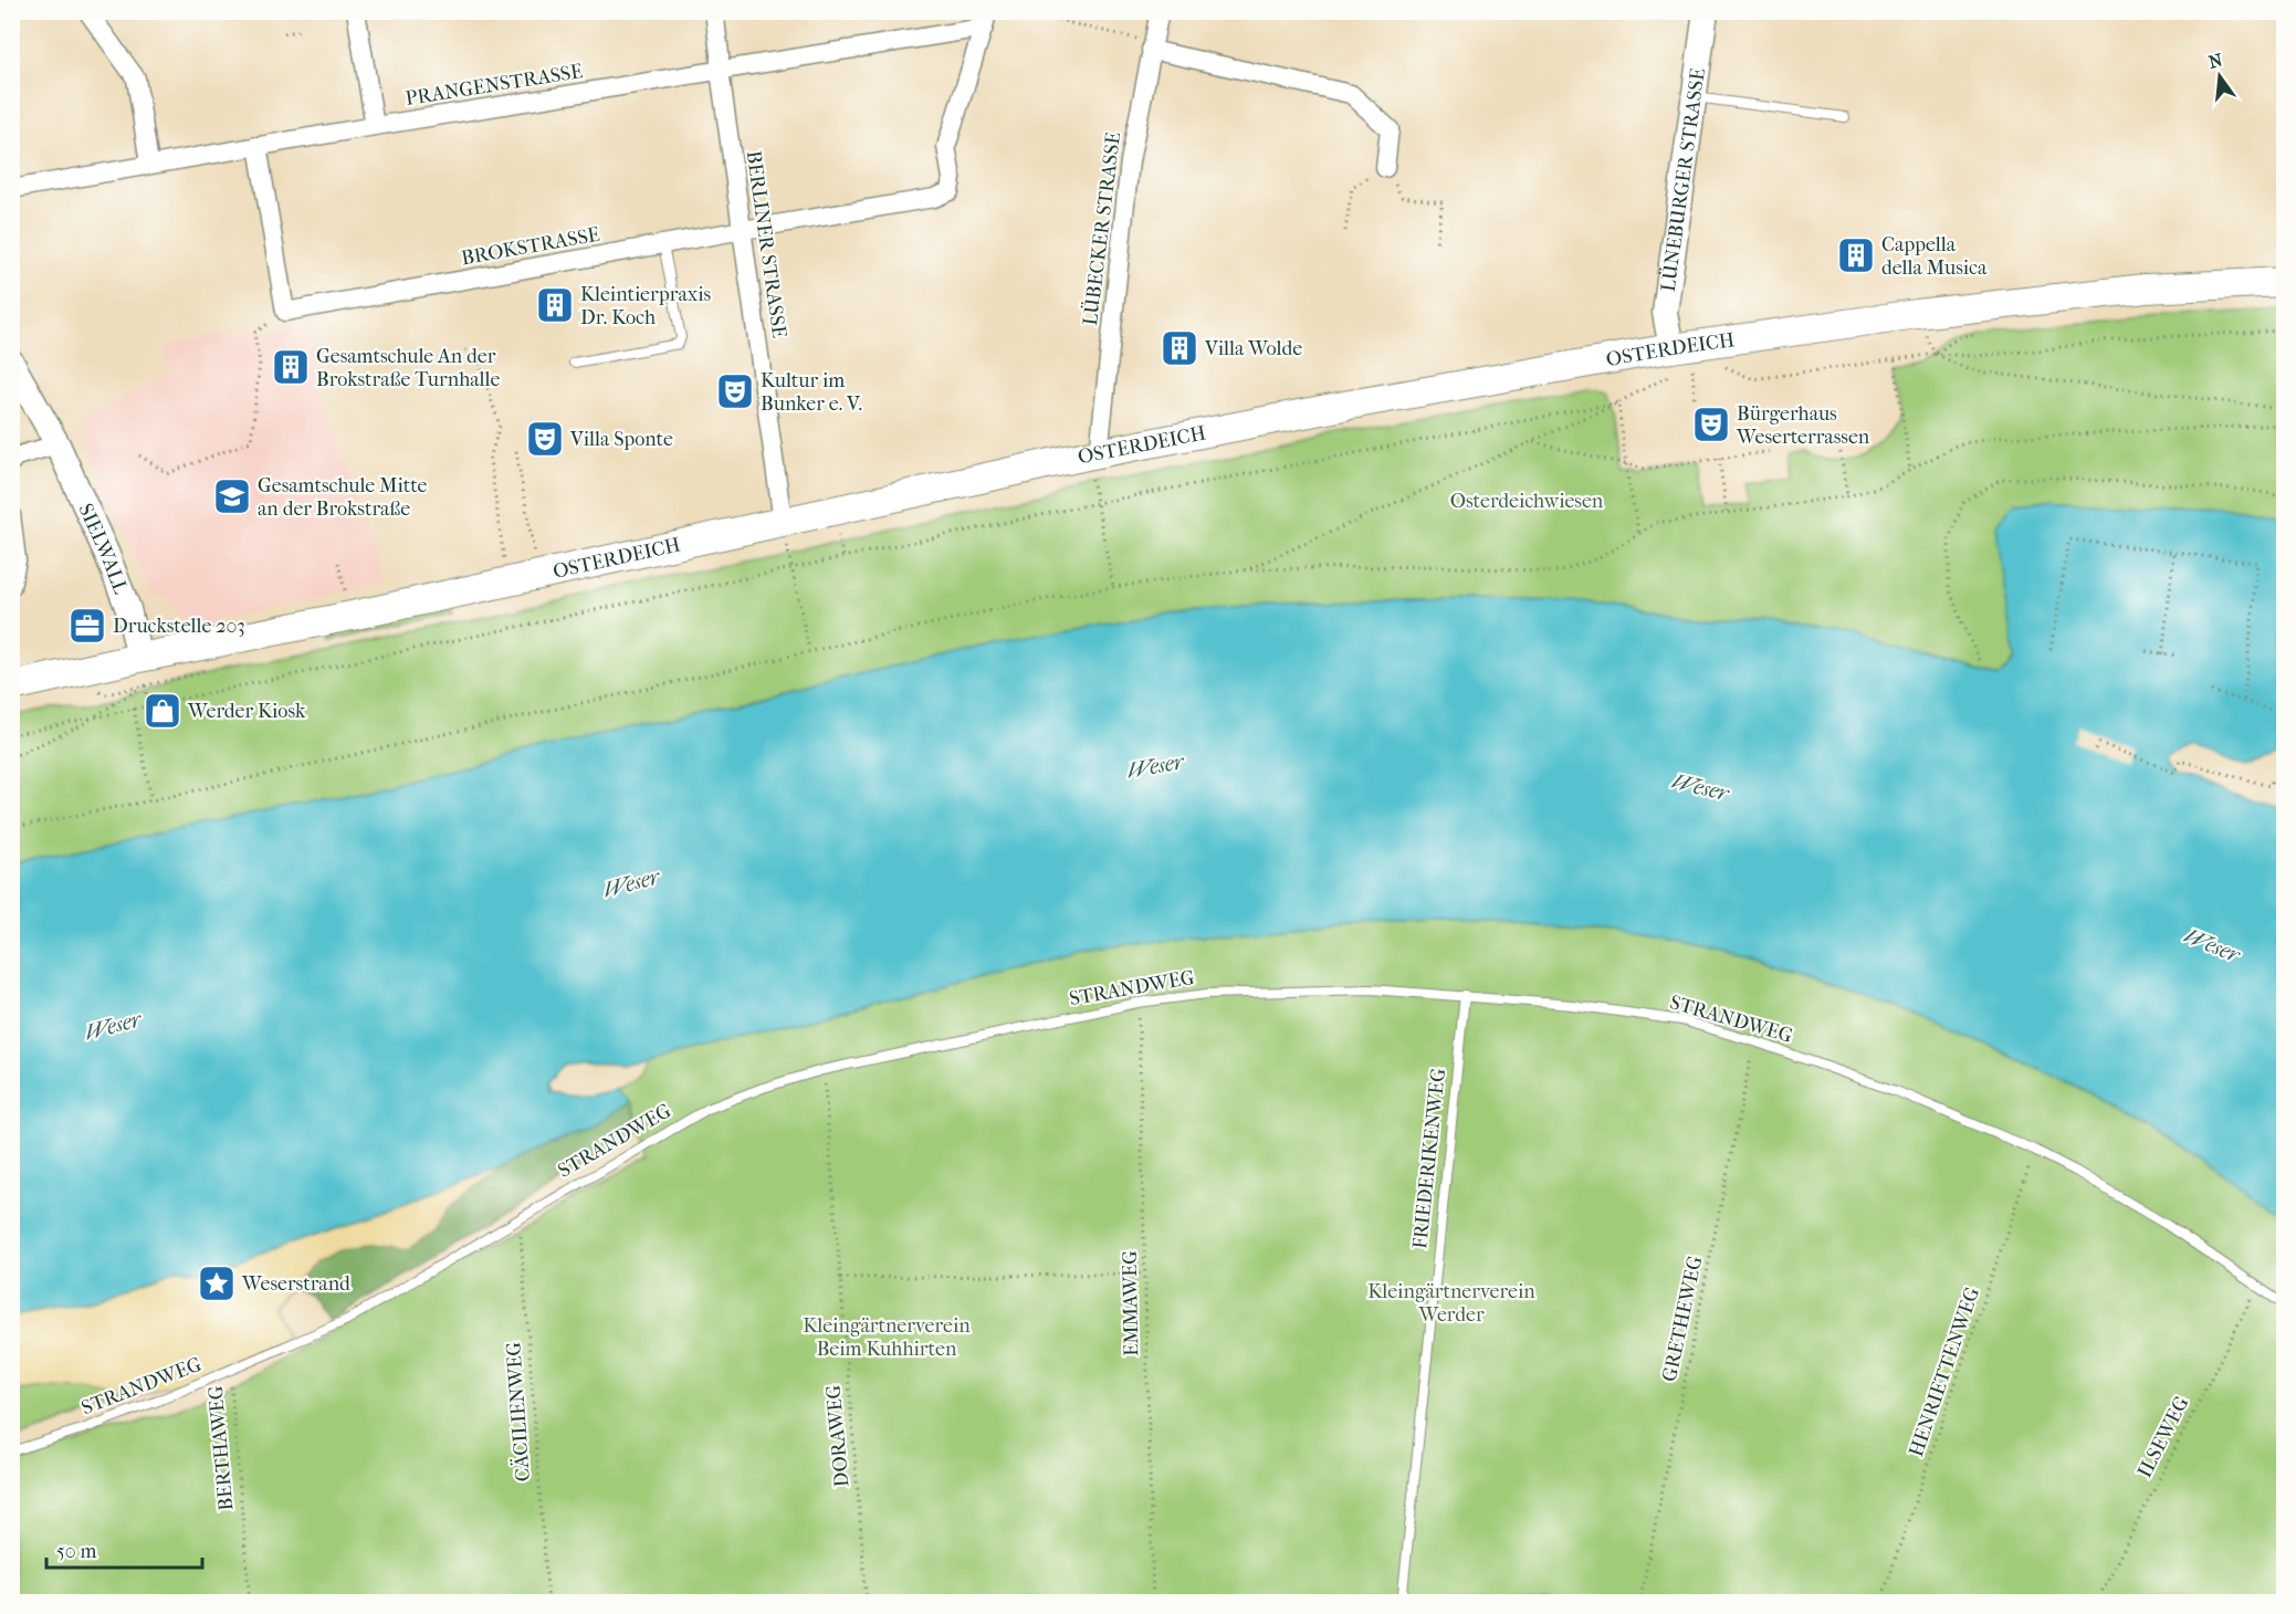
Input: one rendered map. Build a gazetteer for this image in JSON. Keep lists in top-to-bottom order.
{
  "streets": {
    "main road": ["OSTERDEICH"],
    "street": [
      "PRANGENSTRASSE",
      "LÜNEBURGER STRASSE",
      "LÜBECKER STRASSE",
      "BERLINER STRASSE",
      "BROKSTRASSE",
      "SIELWALL"
    ],
    "lane": ["STRANDWEG", "FRIEDERIKENWEG"],
    "path": [
      "EMMAWEG",
      "GRETHEWEG",
      "HENRIETTENWEG",
      "CÄCILIENWEG",
      "DORAWEG",
      "ILSEWEG",
      "BERTHAWEG"
    ]
  },
  "crossings": [
    ["PRANGENSTRASSE", "BERLINER STRASSE"],
    ["PRANGENSTRASSE", "BROKSTRASSE"],
    ["LÜNEBURGER STRASSE", "OSTERDEICH"],
    ["LÜBECKER STRASSE", "OSTERDEICH"],
    ["BERLINER STRASSE", "BROKSTRASSE"],
    ["BERLINER STRASSE", "OSTERDEICH"],
    ["OSTERDEICH", "SIELWALL"],
    ["STRANDWEG", "FRIEDERIKENWEG"],
    ["STRANDWEG", "EMMAWEG"],
    ["STRANDWEG", "GRETHEWEG"],
    ["STRANDWEG", "HENRIETTENWEG"],
    ["STRANDWEG", "CÄCILIENWEG"],
    ["STRANDWEG", "DORAWEG"],
    ["STRANDWEG", "ILSEWEG"],
    ["STRANDWEG", "BERTHAWEG"]
  ],
  "water": ["Weser"],
  "parks": ["Osterdeichwiesen", "Kleingärtnerverein Werder", "Kleingärtnerverein Beim Kuhhirten"],
  "places": {
    "building": [
      "Cappella della Musica",
      "Kleintierpraxis Dr. Koch",
      "Villa Wolde",
      "Gesamtschule An der Brokstraße Turnhalle"
    ],
    "theatre": ["Kultur im Bunker e. V.", "Bürgerhaus Weserterrassen", "Villa Sponte"],
    "school or university": ["Gesamtschule Mitte an der Brokstraße"],
    "office": ["Druckstelle 203"],
    "shop": ["Werder Kiosk"],
    "place": ["Weserstrand"]
  },
  "scale_bar": "50 m",
  "north": "top"
}
